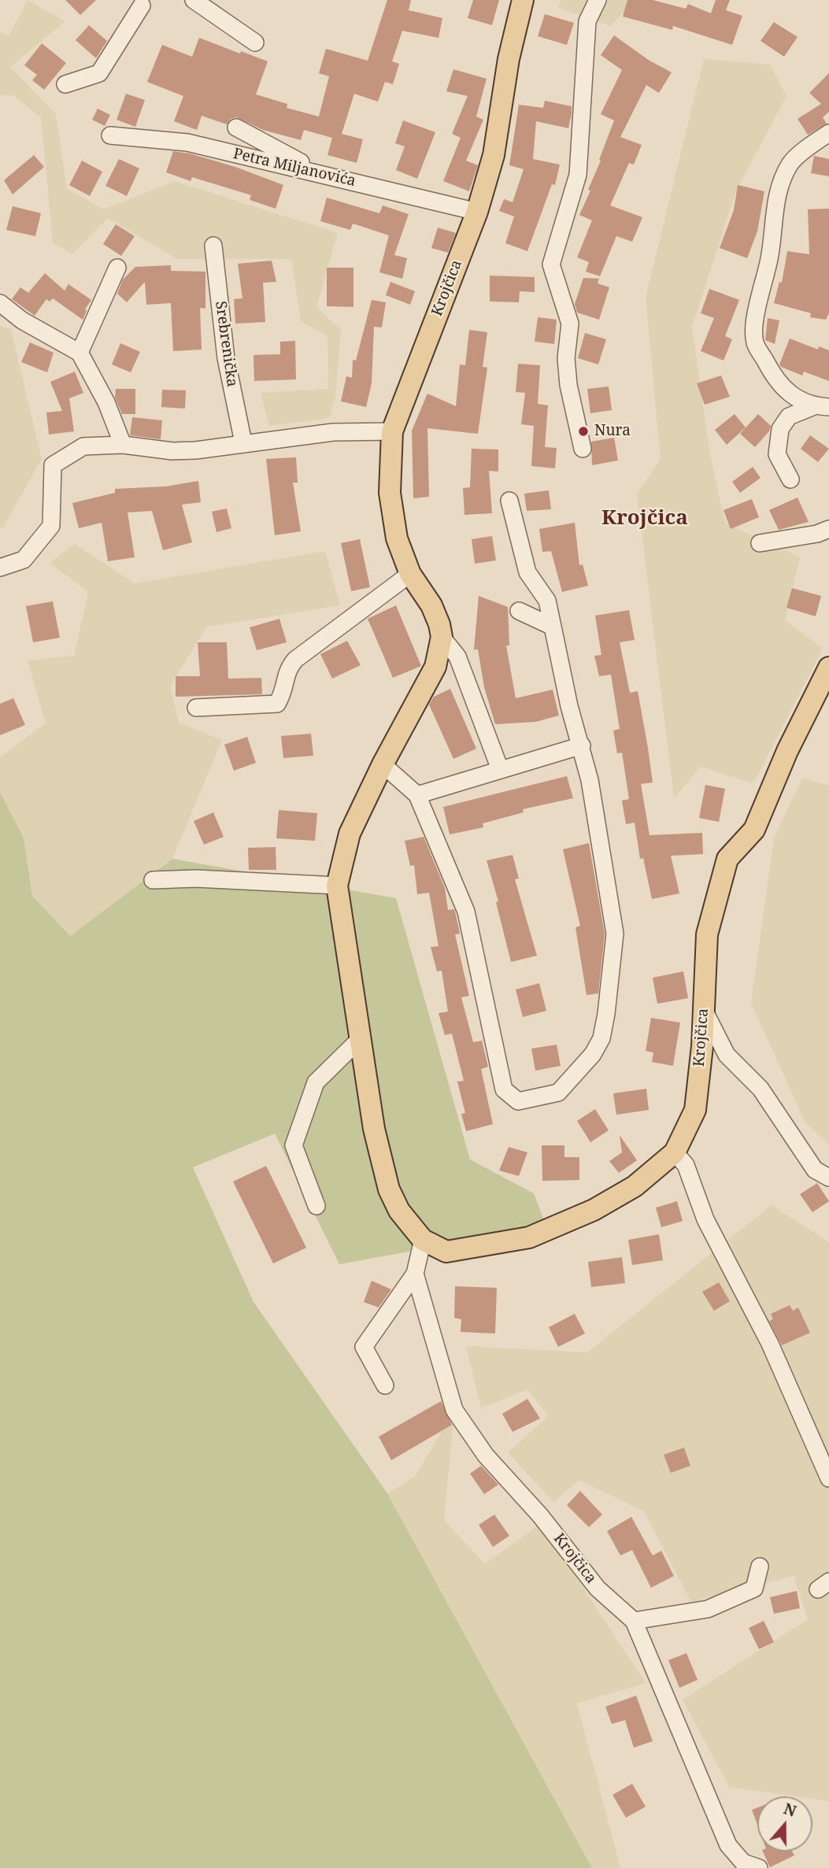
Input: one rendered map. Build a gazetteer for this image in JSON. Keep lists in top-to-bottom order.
{
  "streets": {
    "main road": ["Krojčica"],
    "street": ["Petra Miljanovića", "Srebrenička"]
  },
  "crossings": [
    ["Petra Miljanovića", "Krojčica"]
  ],
  "districts": ["Krojčica"],
  "places": ["Nura"],
  "north": "top"
}
